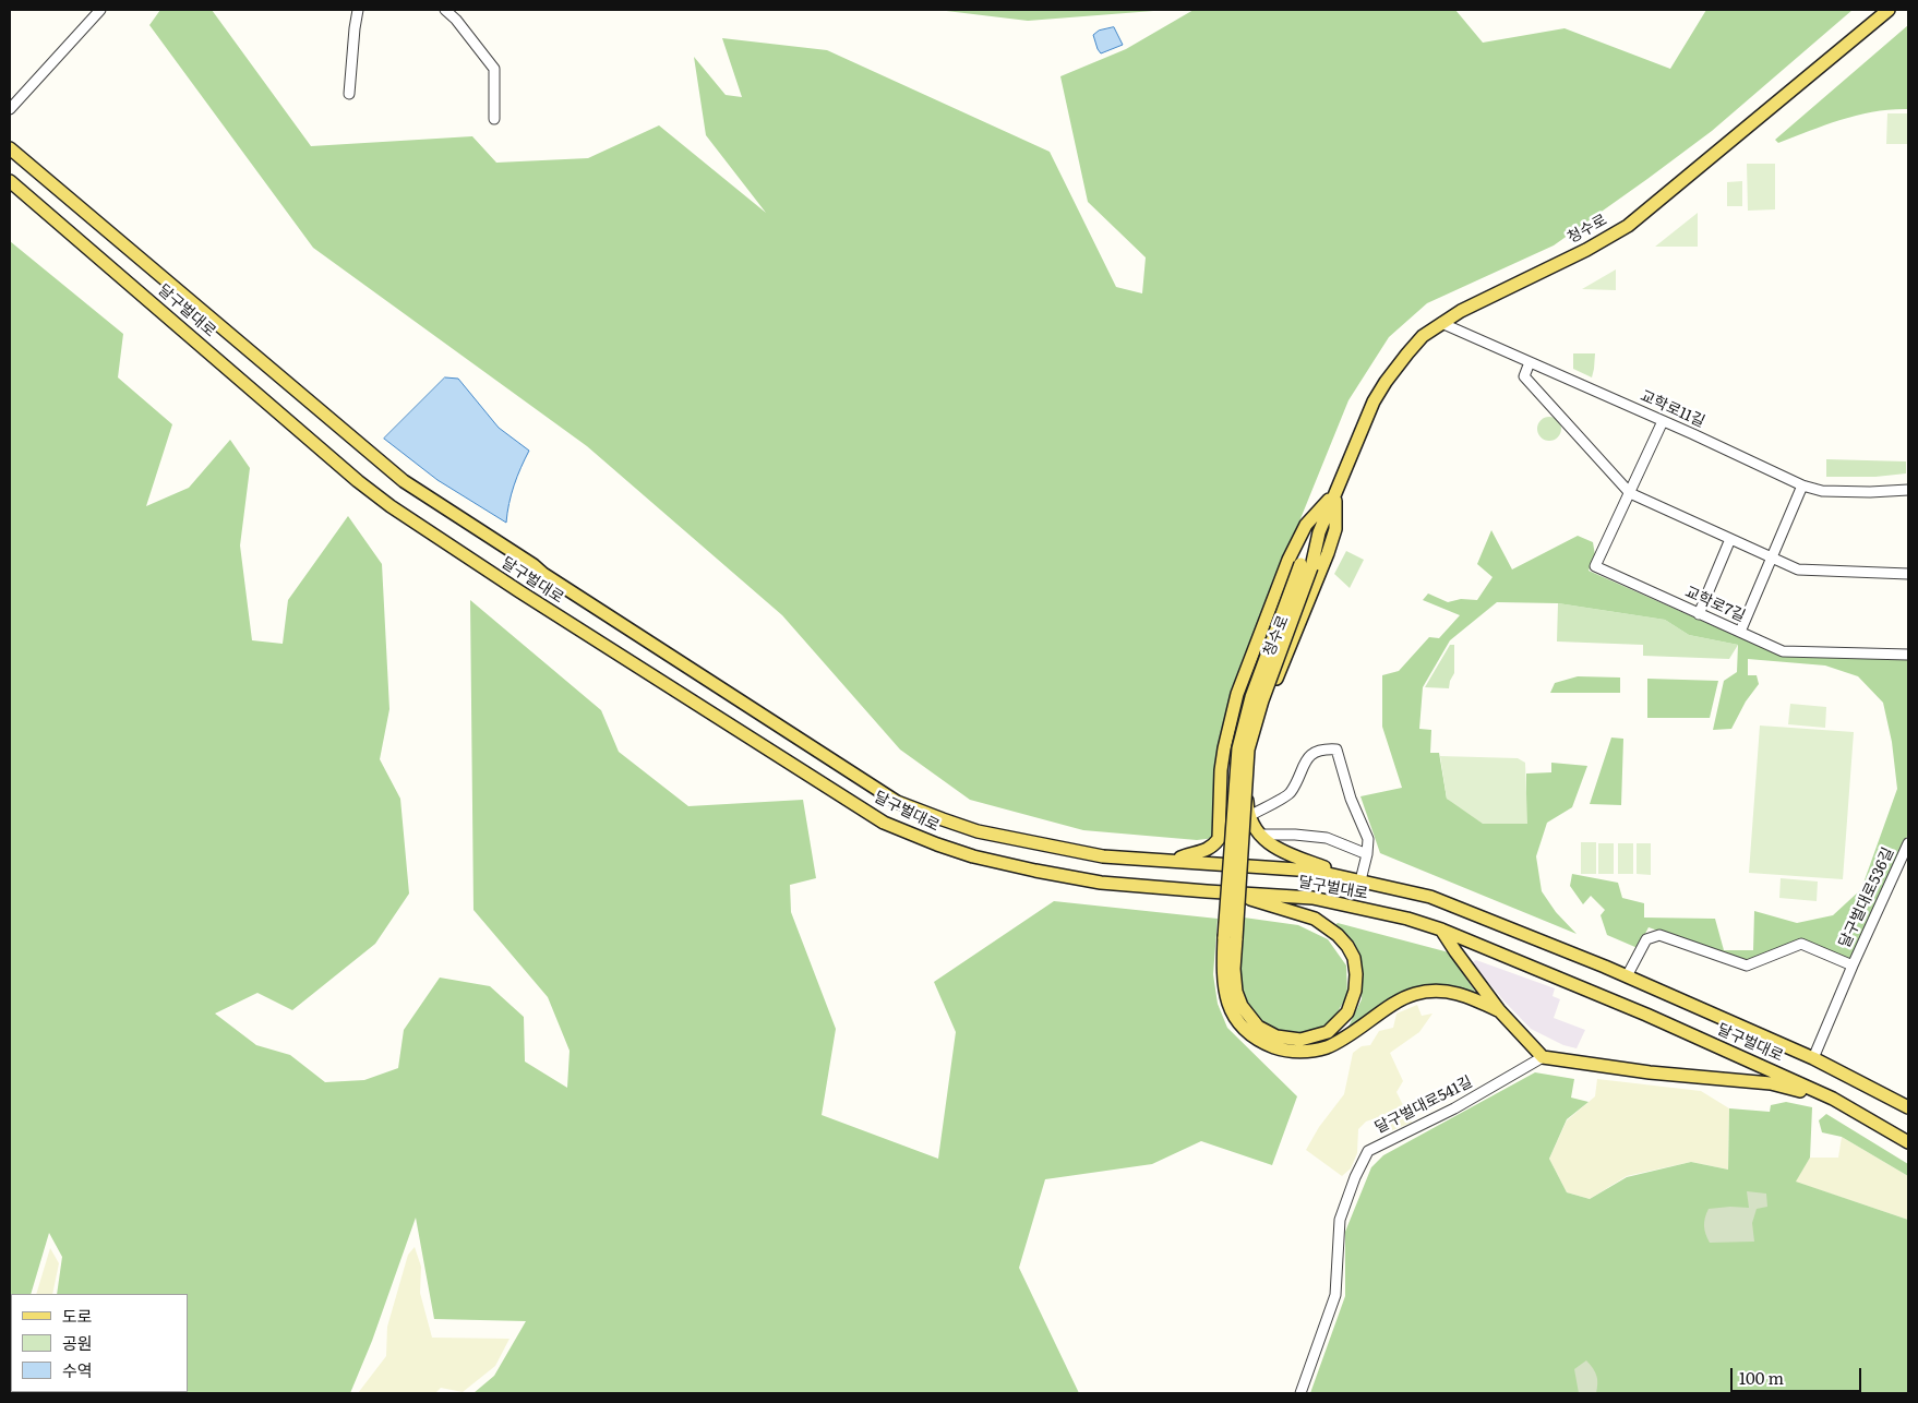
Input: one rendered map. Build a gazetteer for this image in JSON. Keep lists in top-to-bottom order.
{
  "streets": {
    "main road": ["청수로", "달구벌대로"],
    "street": [
      "교학로11길",
      "교학로7길",
      "달구벌대로536길",
      "달구벌대로541길"
    ]
  },
  "crossings": [
    ["청수로", "달구벌대로"],
    ["청수로", "교학로11길"],
    ["달구벌대로", "달구벌대로536길"],
    ["교학로11길", "교학로7길"]
  ],
  "legend": ["도로", "공원", "수역"],
  "scale_bar": "100 m"
}
